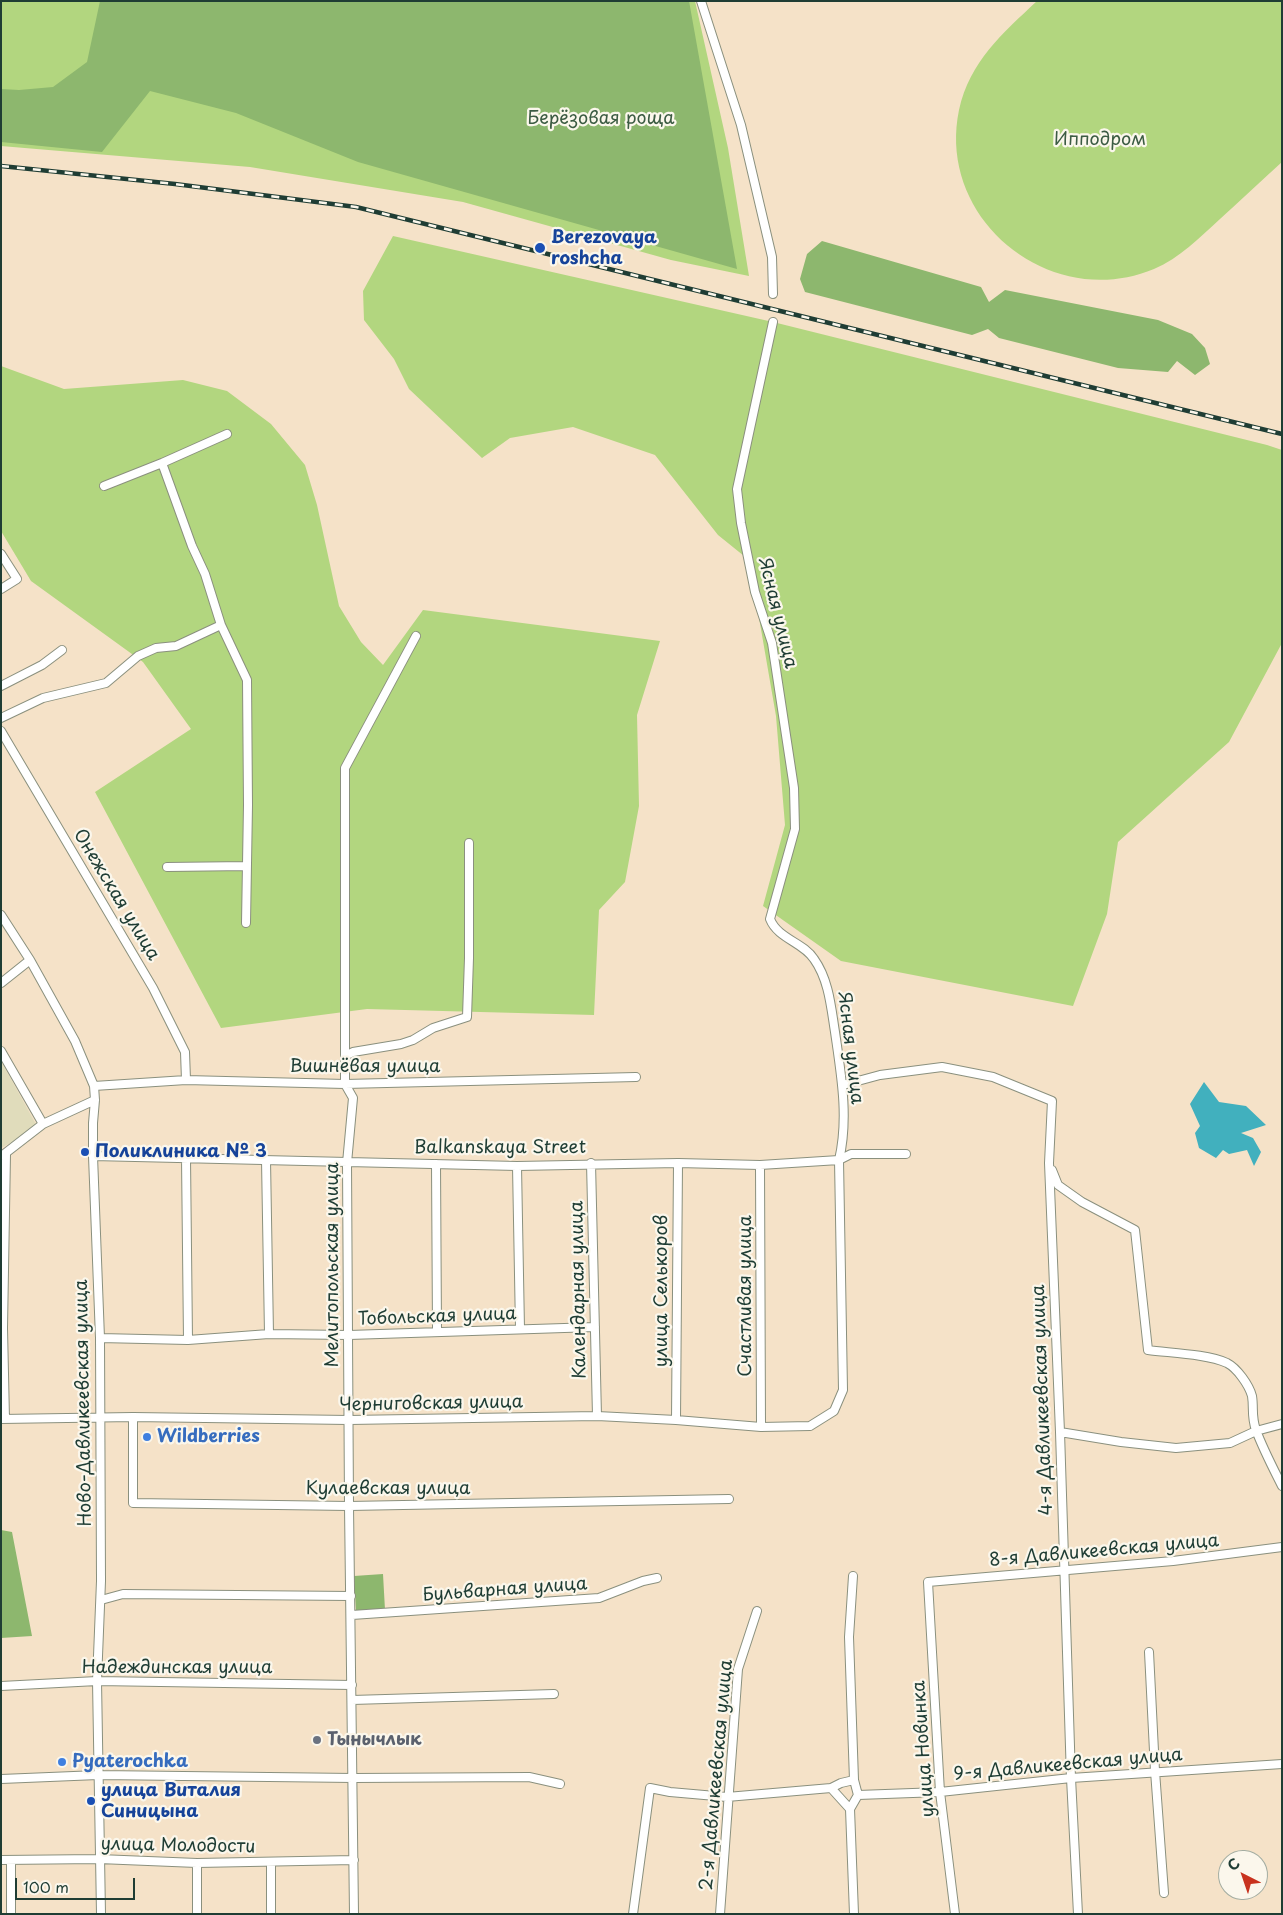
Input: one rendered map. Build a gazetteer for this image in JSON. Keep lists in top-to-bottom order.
{
  "streets": {
    "street": [
      "Ясная улица",
      "Онежская улица",
      "Вишнёвая улица",
      "Balkanskaya Street",
      "Мелитопольская улица",
      "Календарная улица",
      "улица Селькоров",
      "Счастливая улица",
      "Тобольская улица",
      "4-я Давликеевская улица",
      "Ново-Давликеевская улица",
      "Черниговская улица",
      "Кулаевская улица",
      "8-я Давликеевская улица",
      "Бульварная улица",
      "Надеждинская улица",
      "улица Новинка",
      "9-я Давликеевская улица",
      "2-я Давликеевская улица",
      "улица Молодости"
    ]
  },
  "crossings": [
    ["Ясная улица", "Balkanskaya Street"],
    ["Ясная улица", "4-я Давликеевская улица"],
    ["Ясная улица", "Черниговская улица"],
    ["Онежская улица", "Вишнёвая улица"],
    ["Вишнёвая улица", "Мелитопольская улица"],
    ["Вишнёвая улица", "Ново-Давликеевская улица"],
    ["Balkanskaya Street", "Мелитопольская улица"],
    ["Balkanskaya Street", "Календарная улица"],
    ["Balkanskaya Street", "улица Селькоров"],
    ["Balkanskaya Street", "Счастливая улица"],
    ["Balkanskaya Street", "Ново-Давликеевская улица"],
    ["Мелитопольская улица", "Тобольская улица"],
    ["Мелитопольская улица", "Черниговская улица"],
    ["Мелитопольская улица", "Кулаевская улица"],
    ["Мелитопольская улица", "Бульварная улица"],
    ["Мелитопольская улица", "Надеждинская улица"],
    ["Мелитопольская улица", "улица Молодости"],
    ["Календарная улица", "Тобольская улица"],
    ["Календарная улица", "Черниговская улица"],
    ["улица Селькоров", "Черниговская улица"],
    ["Счастливая улица", "Черниговская улица"],
    ["Тобольская улица", "Ново-Давликеевская улица"],
    ["4-я Давликеевская улица", "8-я Давликеевская улица"],
    ["4-я Давликеевская улица", "9-я Давликеевская улица"],
    ["Ново-Давликеевская улица", "Черниговская улица"],
    ["Ново-Давликеевская улица", "Надеждинская улица"],
    ["Ново-Давликеевская улица", "улица Молодости"],
    ["Черниговская улица", "Кулаевская улица"],
    ["8-я Давликеевская улица", "улица Новинка"],
    ["улица Новинка", "9-я Давликеевская улица"]
  ],
  "parks": ["Берёзовая роща", "Ипподром"],
  "places": [
    "Berezovaya roshcha",
    "Поликлиника № 3",
    "Wildberries",
    "Тынычлык",
    "Pyaterochka",
    "улица Виталия Синицына"
  ],
  "scale_bar": "100 m",
  "north": "top left"
}
